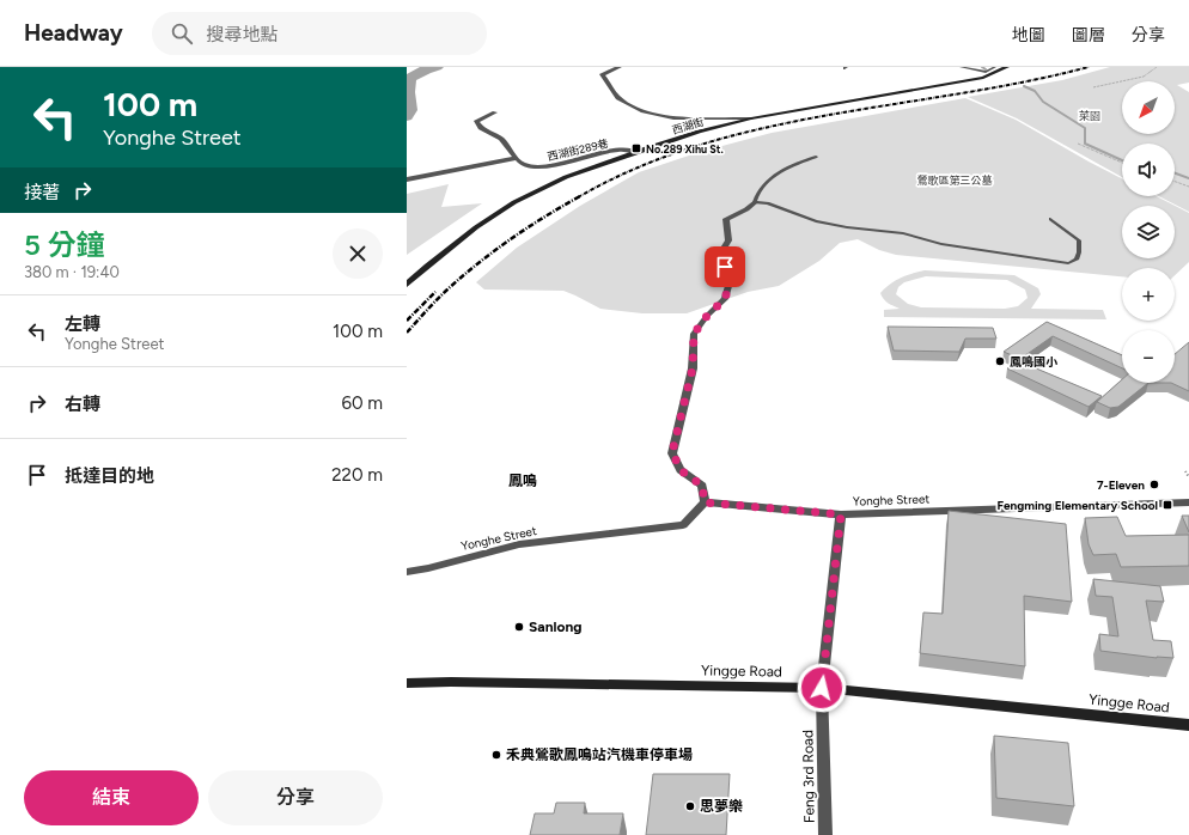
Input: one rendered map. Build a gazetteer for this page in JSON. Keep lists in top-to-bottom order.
{
  "streets": {
    "street": [
      "西湖街",
      "西湖街289巷",
      "Yonghe Street",
      "Yingge Road",
      "Feng 3rd Road"
    ]
  },
  "crossings": [
    ["西湖街", "西湖街289巷"],
    ["Yonghe Street", "Feng 3rd Road"],
    ["Yingge Road", "Feng 3rd Road"]
  ],
  "districts": ["鳳鳴"],
  "parks": ["菜園", "鶯歌區第三公墓"],
  "places": {
    "transit": ["No.289 Xihu St.", "Fengming Elementary School"],
    "other": [
      "鳳鳴國小",
      "7-Eleven",
      "Sanlong",
      "禾典鶯歌鳳鳴站汽機車停車場",
      "思夢樂"
    ]
  },
  "north": "bottom left",
  "page": {
    "header": "Headway",
    "search": "搜尋地點",
    "nav": ["地圖", "圖層", "分享"],
    "turn": ["100 m", "Yonghe Street"],
    "map_buttons": ["+", "−"],
    "then": "接著",
    "heading": ["5 分鐘", "380 m · 19:40"],
    "list": [
      {
        "name": "左轉",
        "note": "Yonghe Street",
        "value": "100 m"
      },
      {
        "name": "右轉",
        "value": "60 m"
      },
      {
        "name": "抵達目的地",
        "value": "220 m"
      }
    ],
    "buttons": ["結束", "分享"]
  }
}
